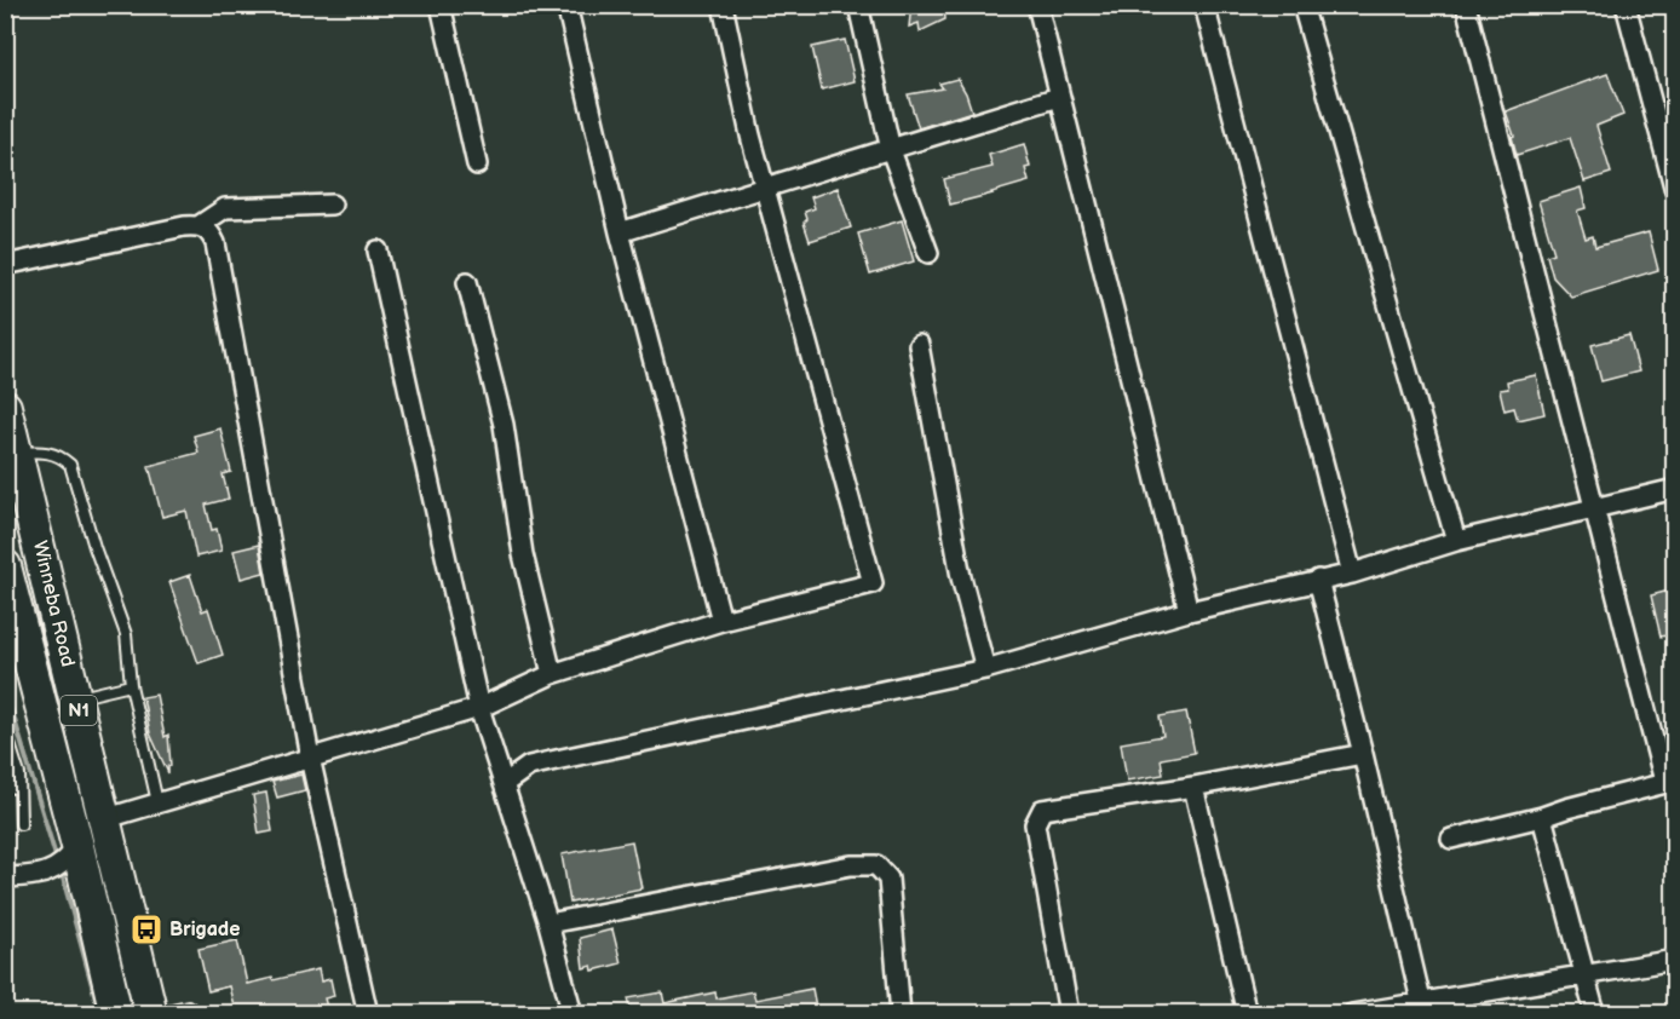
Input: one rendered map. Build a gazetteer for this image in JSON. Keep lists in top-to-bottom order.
{
  "streets": {
    "highway": ["Winneba Road", "N1"]
  },
  "places": {
    "bus stop": ["Brigade"]
  }
}
